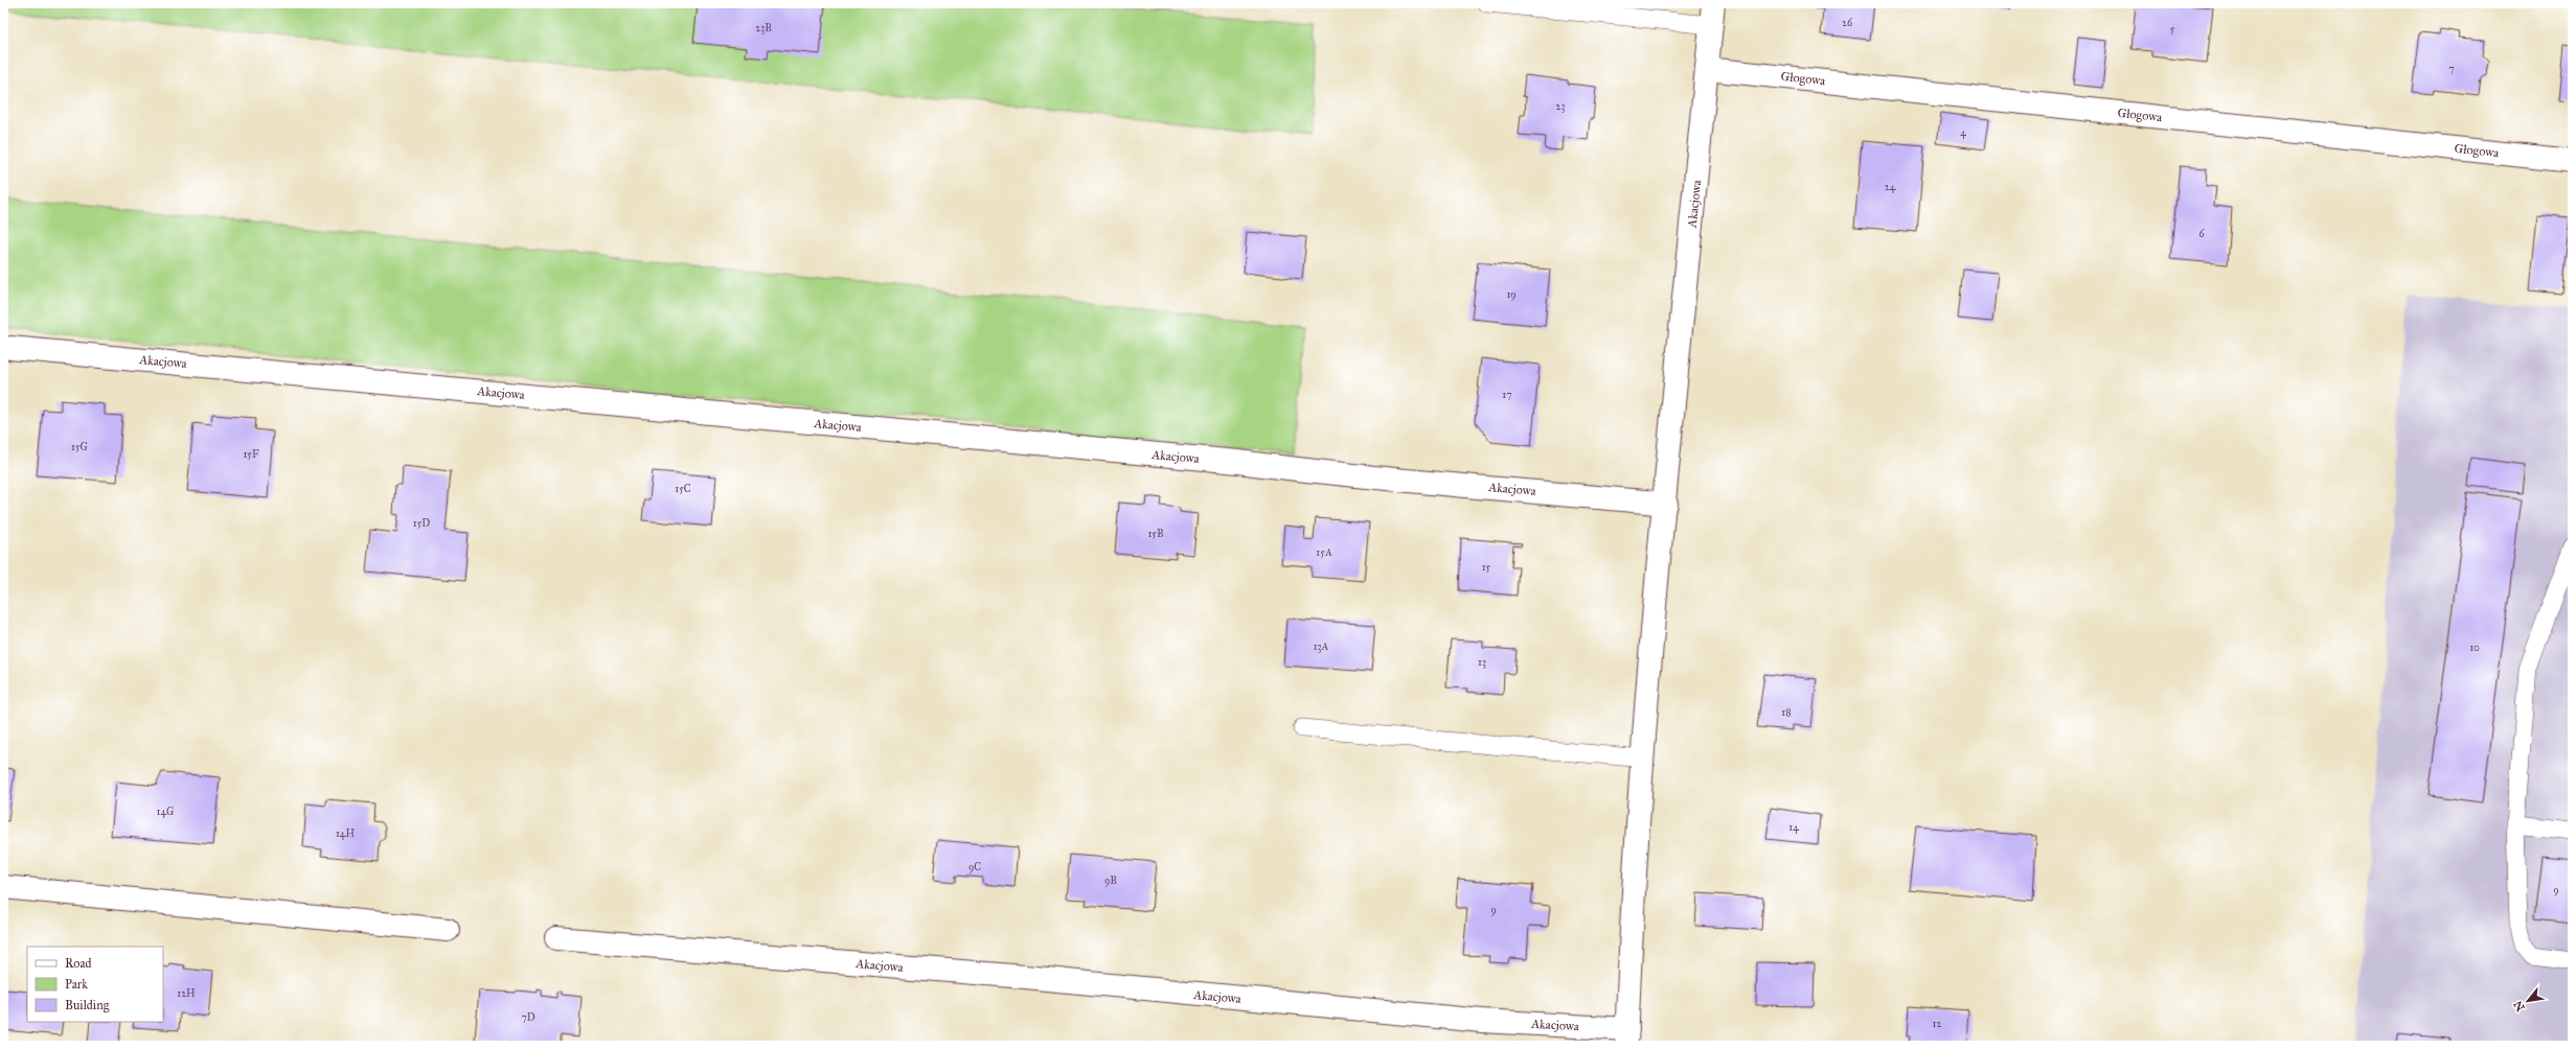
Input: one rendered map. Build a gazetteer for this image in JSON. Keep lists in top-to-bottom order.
{
  "streets": {
    "street": ["Głogowa", "Akacjowa"]
  },
  "crossings": [
    ["Głogowa", "Akacjowa"]
  ],
  "house_numbers": [
    "26",
    "23B",
    "5",
    "7",
    "23",
    "4",
    "24",
    "6",
    "19",
    "17",
    "15G",
    "15F",
    "15C",
    "15D",
    "15B",
    "15A",
    "15",
    "13A",
    "10",
    "13",
    "18",
    "14G",
    "14",
    "14H",
    "9C",
    "9B",
    "9",
    "9",
    "12H",
    "7D",
    "12"
  ],
  "legend": ["Road", "Park", "Building"],
  "north": "bottom left"
}
